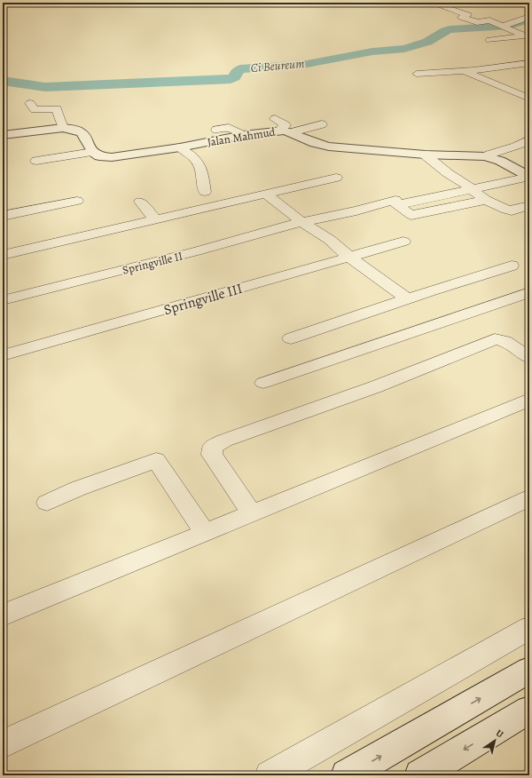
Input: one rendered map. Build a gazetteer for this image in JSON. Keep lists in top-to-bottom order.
{
  "streets": {
    "street": ["Jalan Mahmud", "Springville II", "Springville III"]
  },
  "water": ["Ci Beureum"],
  "north": "top right"
}
